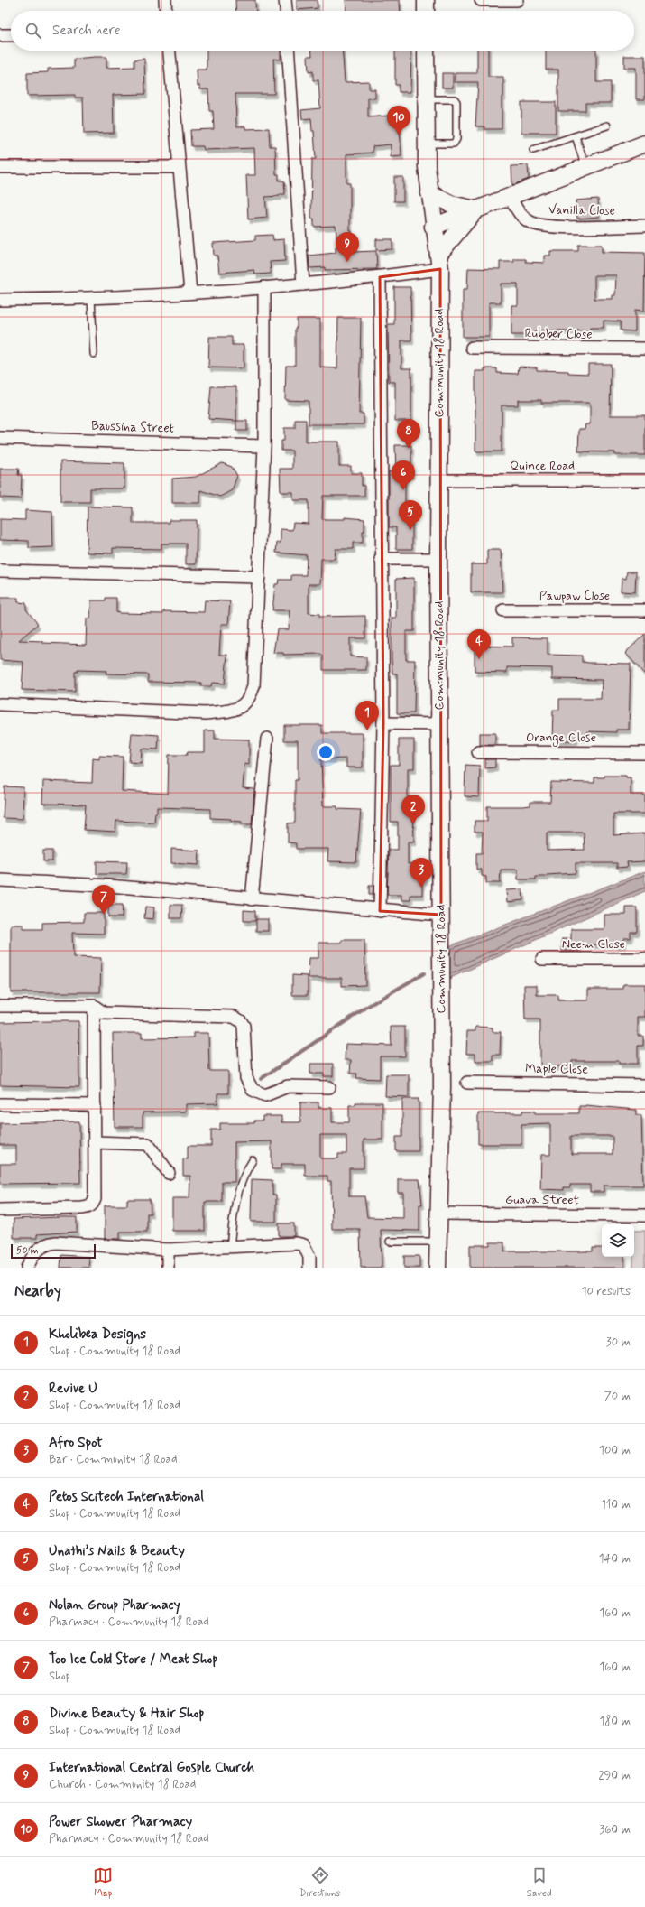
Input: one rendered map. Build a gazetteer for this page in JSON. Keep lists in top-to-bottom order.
{
  "streets": {
    "main road": ["Community 18 Road"],
    "street": [
      "Vanilla Close",
      "Rubber Close",
      "Baussina Street",
      "Quince Road",
      "Pawpaw Close",
      "Orange Close",
      "Neem Close",
      "Maple Close",
      "Guava Street"
    ]
  },
  "crossings": [
    ["Community 18 Road", "Quince Road"],
    ["Community 18 Road", "Guava Street"]
  ],
  "scale_bar": "50 m",
  "page": {
    "search": "Search here",
    "pins": [
      "10",
      "9",
      "8",
      "6",
      "5",
      "4",
      "1",
      "2",
      "3",
      "7"
    ],
    "scale": "50 m",
    "heading": ["Nearby", "10 results"],
    "list": [
      {
        "mark": "1",
        "name": "Kholibea Designs",
        "note": "Shop · Community 18 Road",
        "value": "30 m"
      },
      {
        "mark": "2",
        "name": "Revive U",
        "note": "Shop · Community 18 Road",
        "value": "70 m"
      },
      {
        "mark": "3",
        "name": "Afro Spot",
        "note": "Bar · Community 18 Road",
        "value": "100 m"
      },
      {
        "mark": "4",
        "name": "Petos Scitech International",
        "note": "Shop · Community 18 Road",
        "value": "110 m"
      },
      {
        "mark": "5",
        "name": "Unathi’s Nails & Beauty",
        "note": "Shop · Community 18 Road",
        "value": "140 m"
      },
      {
        "mark": "6",
        "name": "Nolan Group Pharmacy",
        "note": "Pharmacy · Community 18 Road",
        "value": "160 m"
      },
      {
        "mark": "7",
        "name": "Too Ice Cold Store / Meat Shop",
        "note": "Shop",
        "value": "160 m"
      },
      {
        "mark": "8",
        "name": "Divine Beauty & Hair Shop",
        "note": "Shop · Community 18 Road",
        "value": "180 m"
      },
      {
        "mark": "9",
        "name": "International Central Gosple Church",
        "note": "Church · Community 18 Road",
        "value": "290 m"
      },
      {
        "mark": "10",
        "name": "Power Shower Pharmacy",
        "note": "Pharmacy · Community 18 Road",
        "value": "360 m"
      }
    ],
    "nav": ["Map", "Directions", "Saved"]
  }
}
